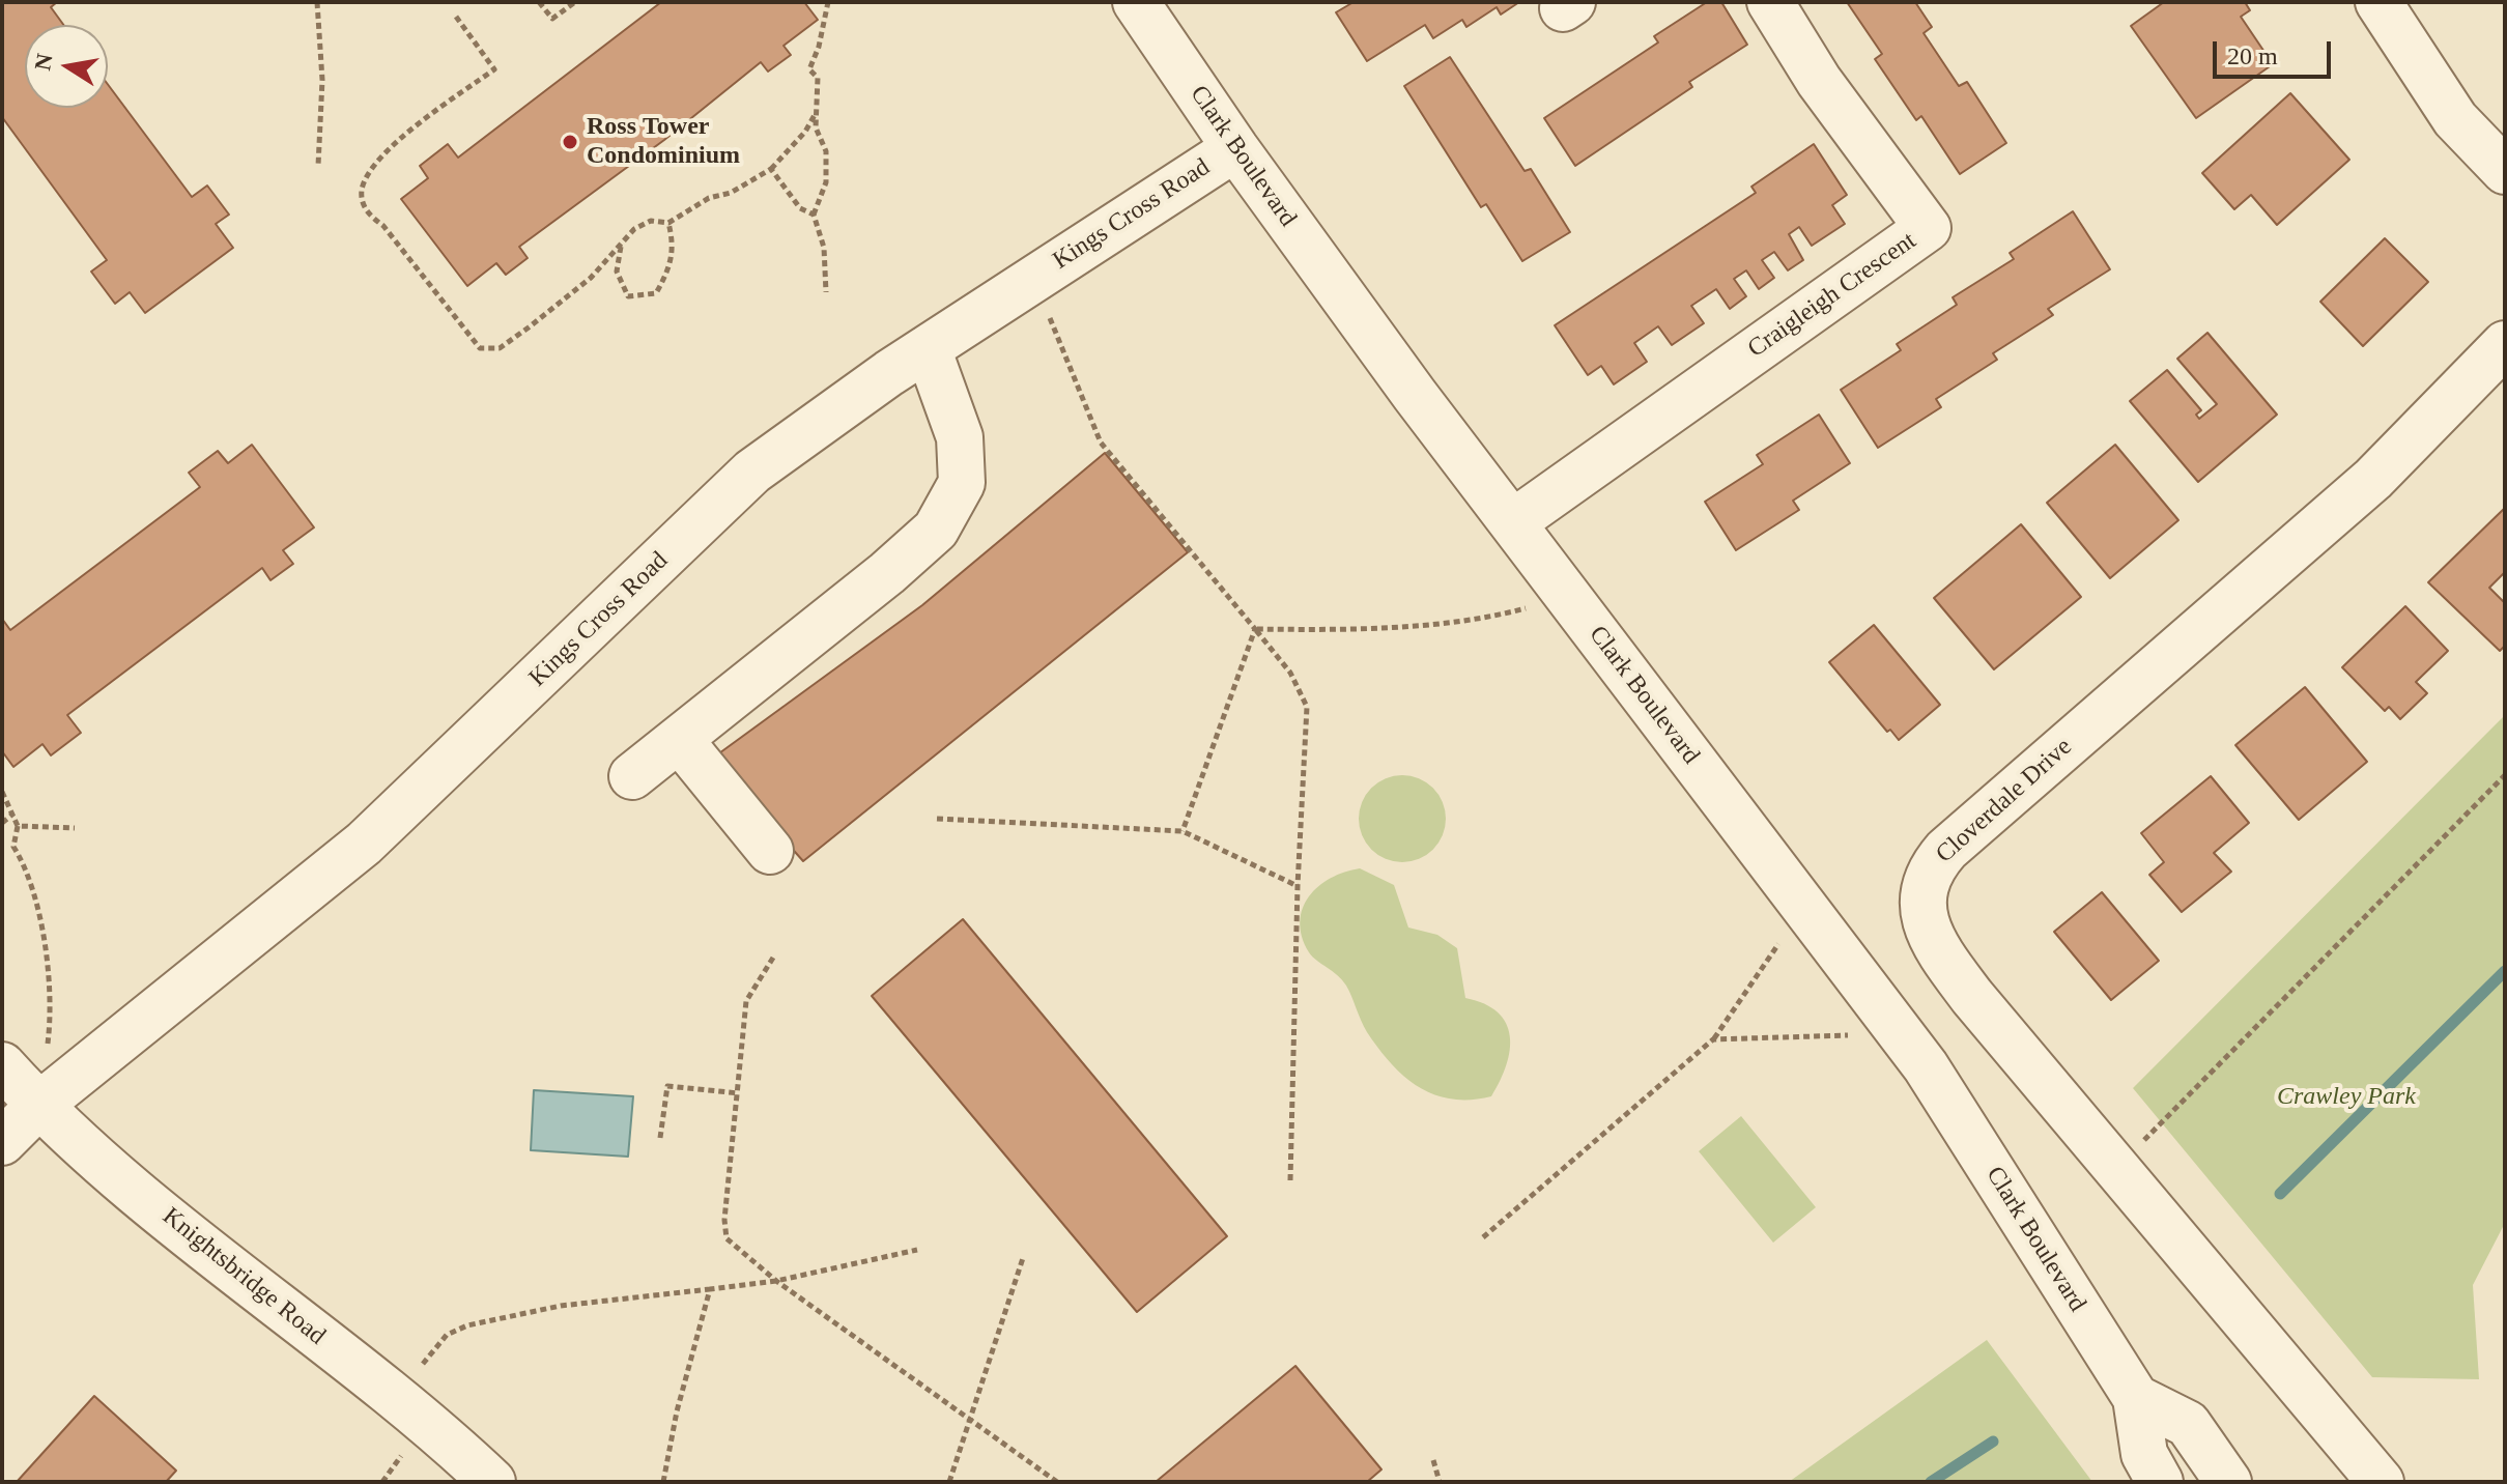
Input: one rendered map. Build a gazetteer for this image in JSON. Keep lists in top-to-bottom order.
{
  "streets": {
    "street": [
      "Clark Boulevard",
      "Kings Cross Road",
      "Craigleigh Crescent",
      "Cloverdale Drive",
      "Knightsbridge Road"
    ]
  },
  "crossings": [
    ["Clark Boulevard", "Kings Cross Road"],
    ["Clark Boulevard", "Craigleigh Crescent"],
    ["Kings Cross Road", "Knightsbridge Road"]
  ],
  "parks": ["Crawley Park"],
  "places": ["Ross Tower Condominium"],
  "scale_bar": "20 m",
  "north": "left"
}
